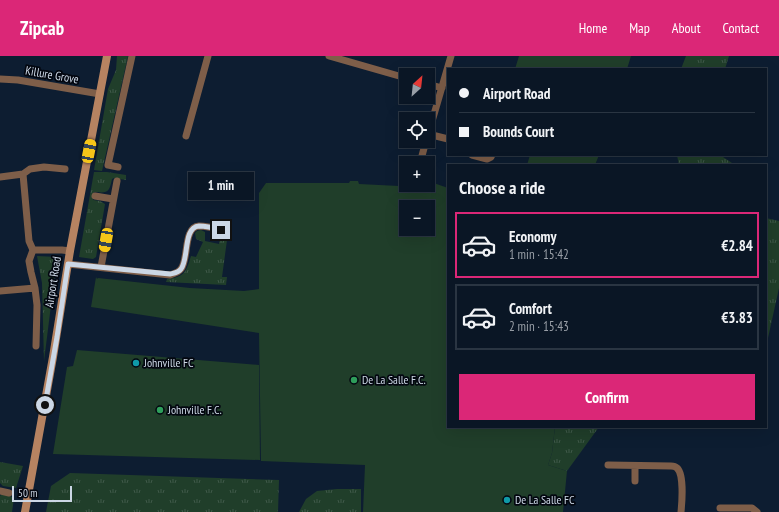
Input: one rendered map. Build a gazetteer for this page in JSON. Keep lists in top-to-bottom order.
{
  "streets": {
    "main road": ["Airport Road"],
    "street": ["Killure Grove"]
  },
  "crossings": [
    ["Killure Grove", "Airport Road"]
  ],
  "places": [
    "Johnville FC",
    "De La Salle F.C.",
    "Johnville F.C.",
    "De La Salle FC"
  ],
  "scale_bar": "50 m",
  "north": "top right",
  "page": {
    "header": "Zipcab",
    "nav": [
      "Home",
      "Map",
      "About",
      "Contact"
    ],
    "map_buttons": ["+", "−"],
    "banner": ["Airport Road", "Bounds Court"],
    "heading": "Choose a ride",
    "bubble": "1 min",
    "list": [
      {
        "name": "Economy",
        "note": "1 min · 15:42",
        "value": "€2.84"
      },
      {
        "name": "Comfort",
        "note": "2 min · 15:43",
        "value": "€3.83"
      }
    ],
    "buttons": "Confirm",
    "scale": "50 m"
  }
}
